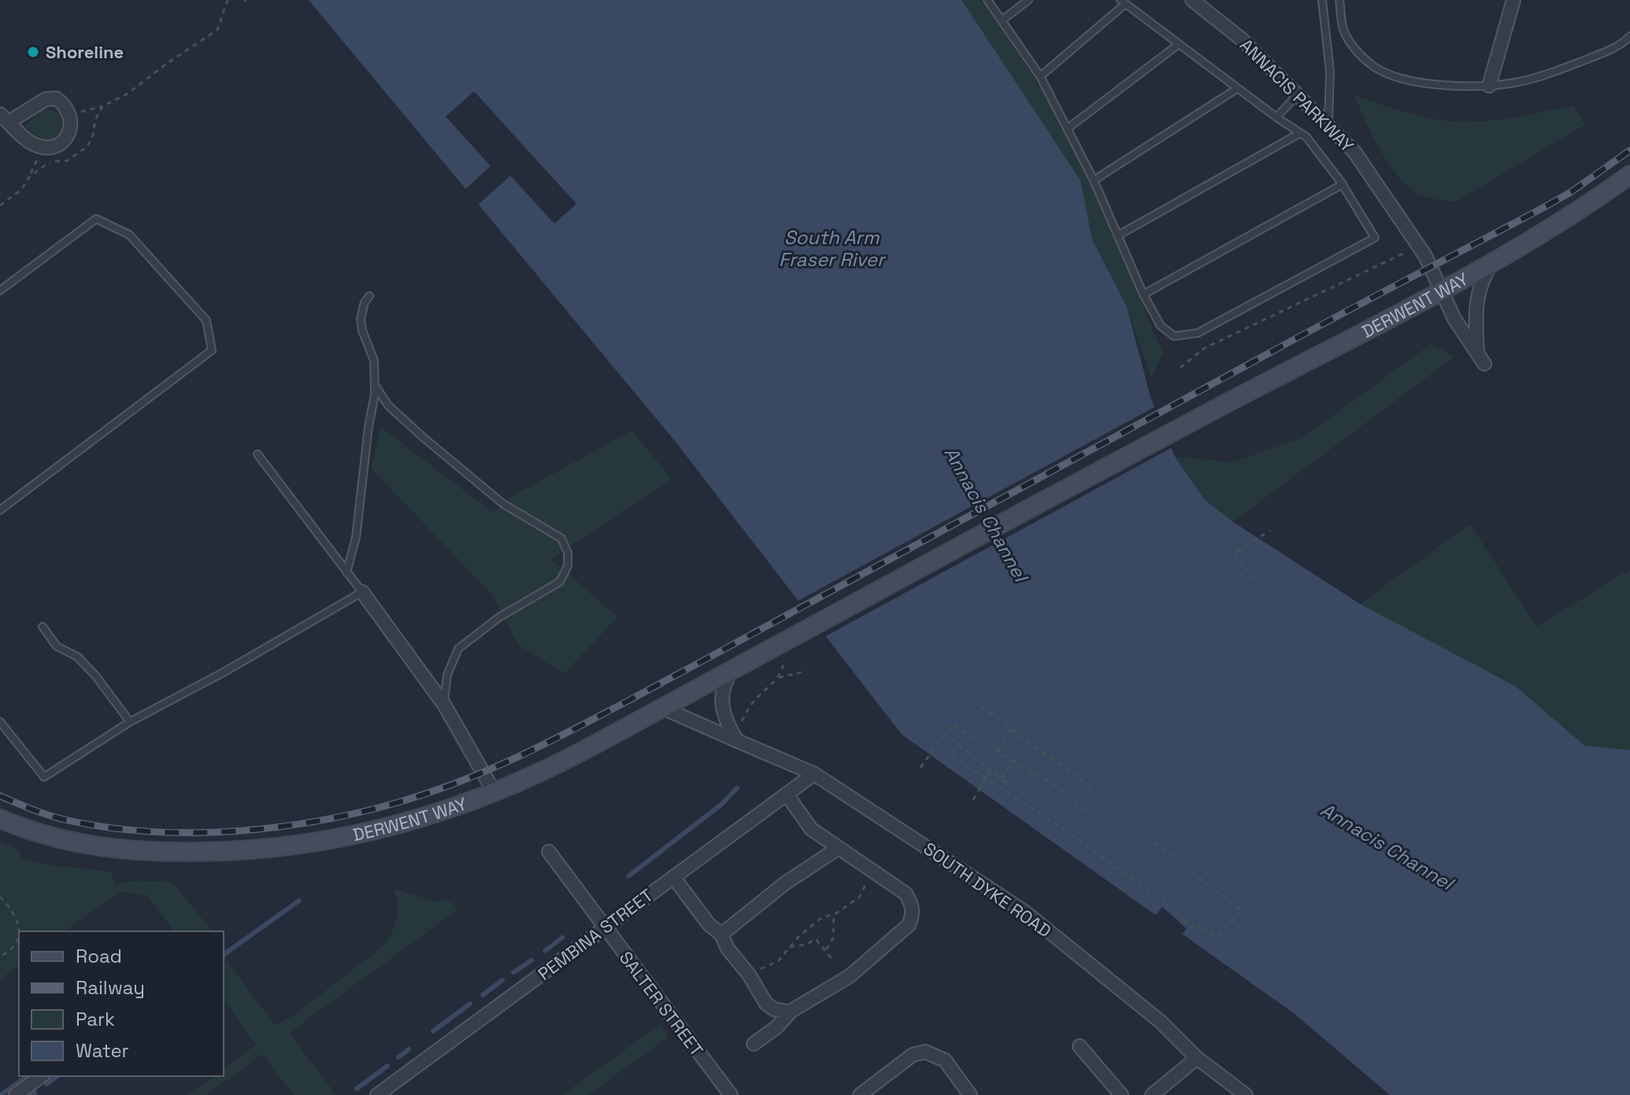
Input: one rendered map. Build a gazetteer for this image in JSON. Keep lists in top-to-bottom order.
{
  "streets": {
    "main road": ["DERWENT WAY"],
    "street": [
      "ANNACIS PARKWAY",
      "SOUTH DYKE ROAD",
      "PEMBINA STREET",
      "SALTER STREET"
    ]
  },
  "crossings": [
    ["ANNACIS PARKWAY", "DERWENT WAY"],
    ["DERWENT WAY", "SOUTH DYKE ROAD"],
    ["SOUTH DYKE ROAD", "PEMBINA STREET"],
    ["PEMBINA STREET", "SALTER STREET"]
  ],
  "water": ["South Arm Fraser River", "Annacis Channel"],
  "places": ["Shoreline"],
  "legend": [
    "Road",
    "Railway",
    "Park",
    "Water"
  ]
}
